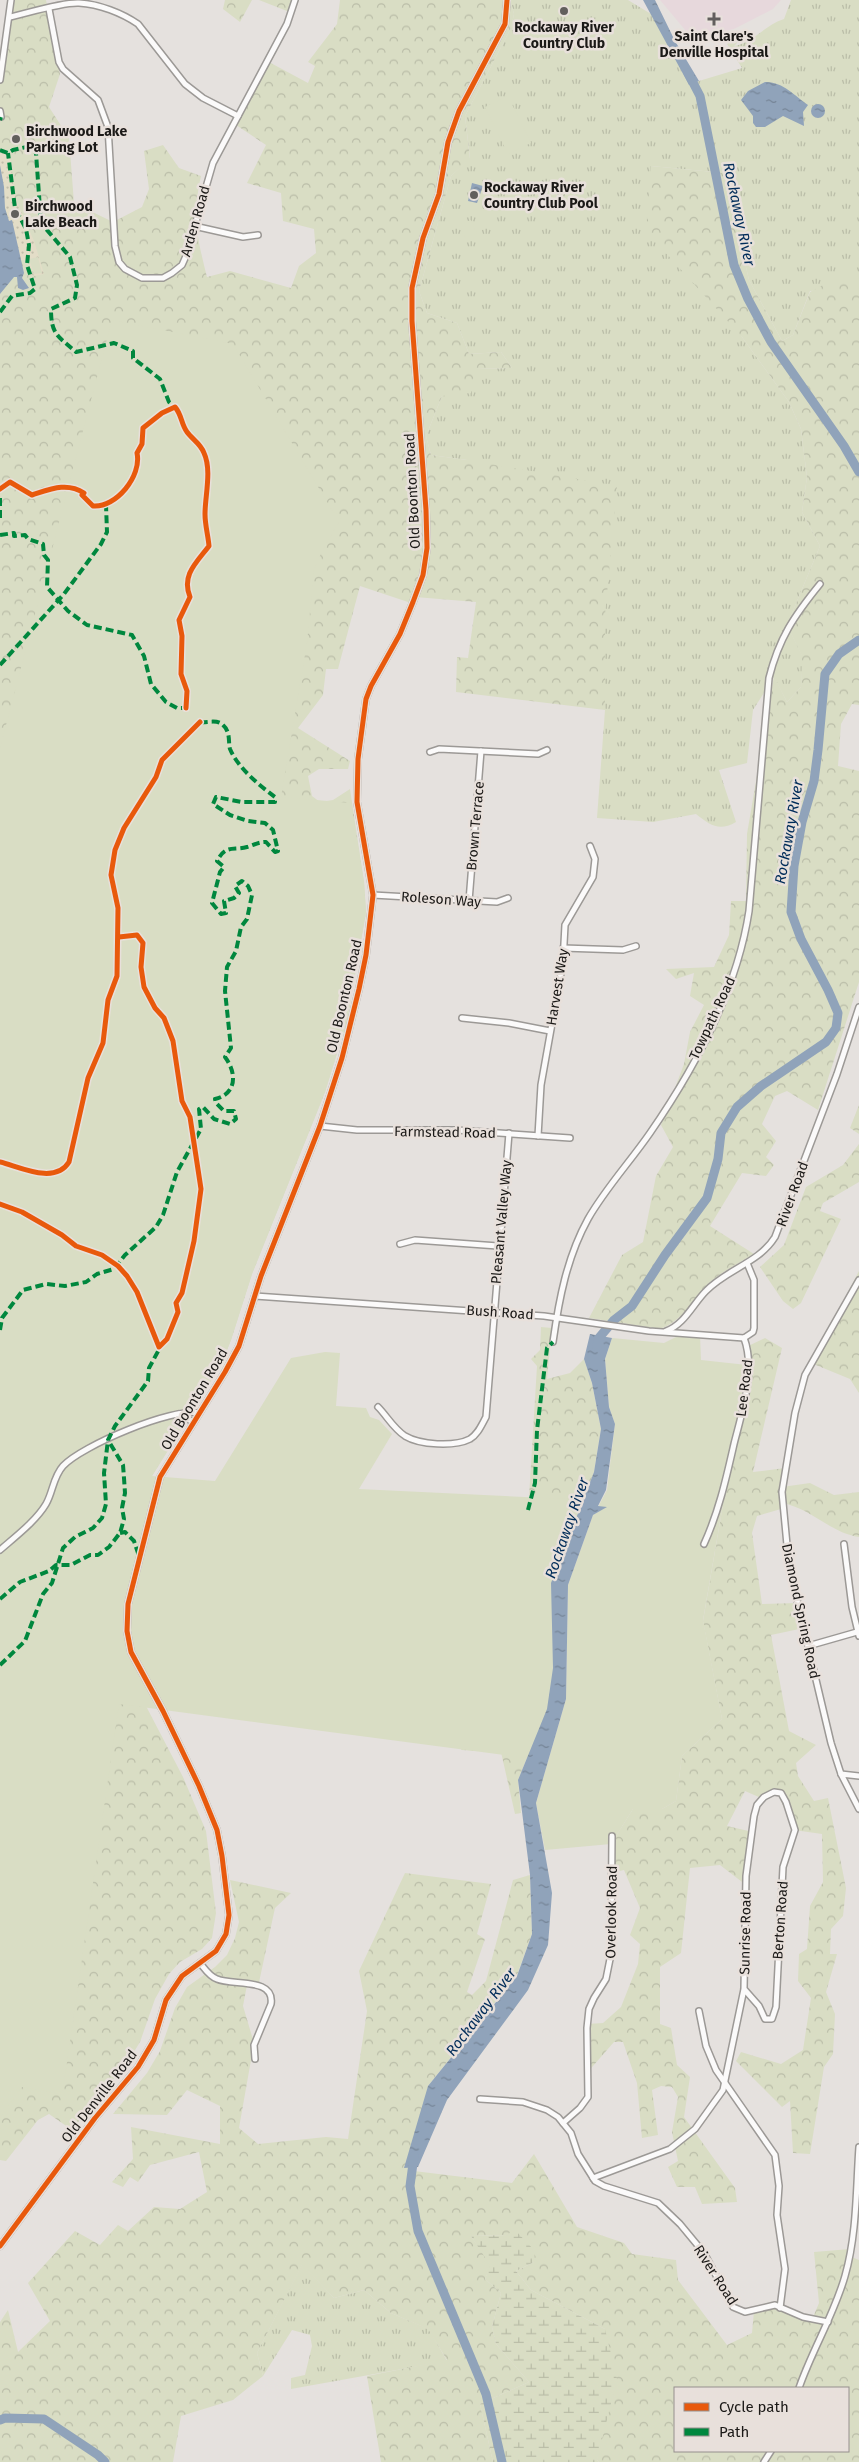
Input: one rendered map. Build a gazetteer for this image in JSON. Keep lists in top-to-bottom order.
{
  "streets": {
    "street": [
      "Arden Road",
      "Old Boonton Road",
      "Brown Terrace",
      "Roleson Way",
      "Harvest Way",
      "Towpath Road",
      "Farmstead Road",
      "River Road",
      "Pleasant Valley Way",
      "Bush Road",
      "Lee Road",
      "Diamond Spring Road",
      "Overlook Road",
      "Berton Road",
      "Sunrise Road",
      "Old Denville Road"
    ]
  },
  "crossings": [
    ["Old Boonton Road", "Roleson Way"],
    ["Old Boonton Road", "Farmstead Road"],
    ["Old Boonton Road", "Bush Road"],
    ["Old Boonton Road", "Old Denville Road"],
    ["Brown Terrace", "Roleson Way"],
    ["Harvest Way", "Farmstead Road"],
    ["Towpath Road", "Bush Road"],
    ["Farmstead Road", "Pleasant Valley Way"],
    ["River Road", "Bush Road"],
    ["River Road", "Sunrise Road"],
    ["Pleasant Valley Way", "Bush Road"],
    ["Bush Road", "Lee Road"],
    ["Berton Road", "Sunrise Road"]
  ],
  "water": ["Rockaway River"],
  "places": {
    "other": [
      "Rockaway River Country Club",
      "Birchwood Lake Parking Lot",
      "Rockaway River Country Club Pool",
      "Birchwood Lake Beach"
    ],
    "health": ["Saint Clare's Denville Hospital"]
  },
  "legend": ["Cycle path", "Path"]
}
